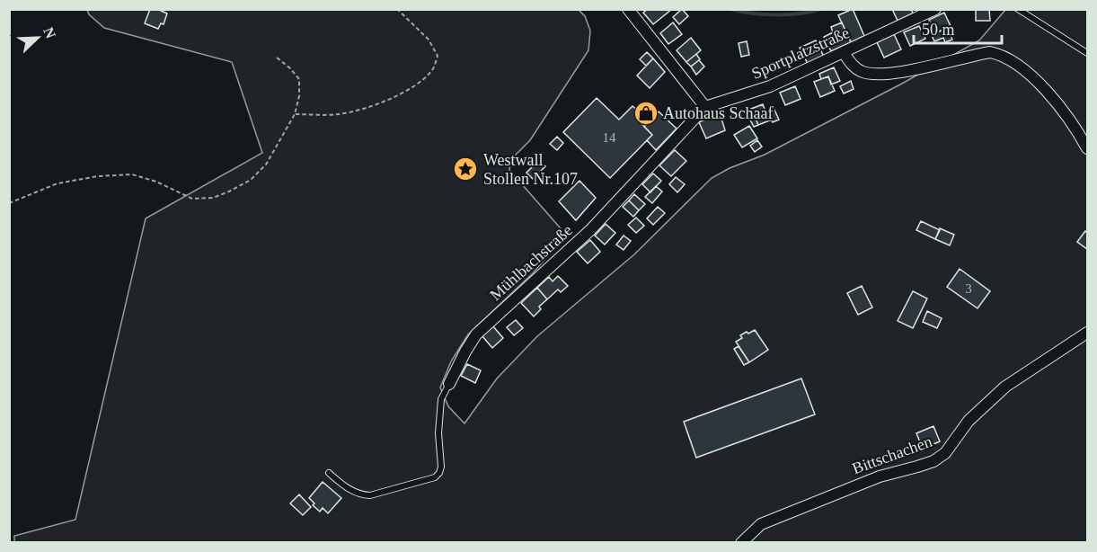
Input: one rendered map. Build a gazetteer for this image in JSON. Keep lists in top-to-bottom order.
{
  "streets": {
    "street": ["Sportplatzstraße", "Mühlbachstraße", "Bittschachen"]
  },
  "crossings": [
    ["Sportplatzstraße", "Mühlbachstraße"]
  ],
  "places": {
    "shop": ["Autohaus Schaaf"],
    "place": ["Westwall Stollen Nr.107"]
  },
  "house_numbers": ["14", "3"],
  "scale_bar": "50 m",
  "north": "top right"
}
